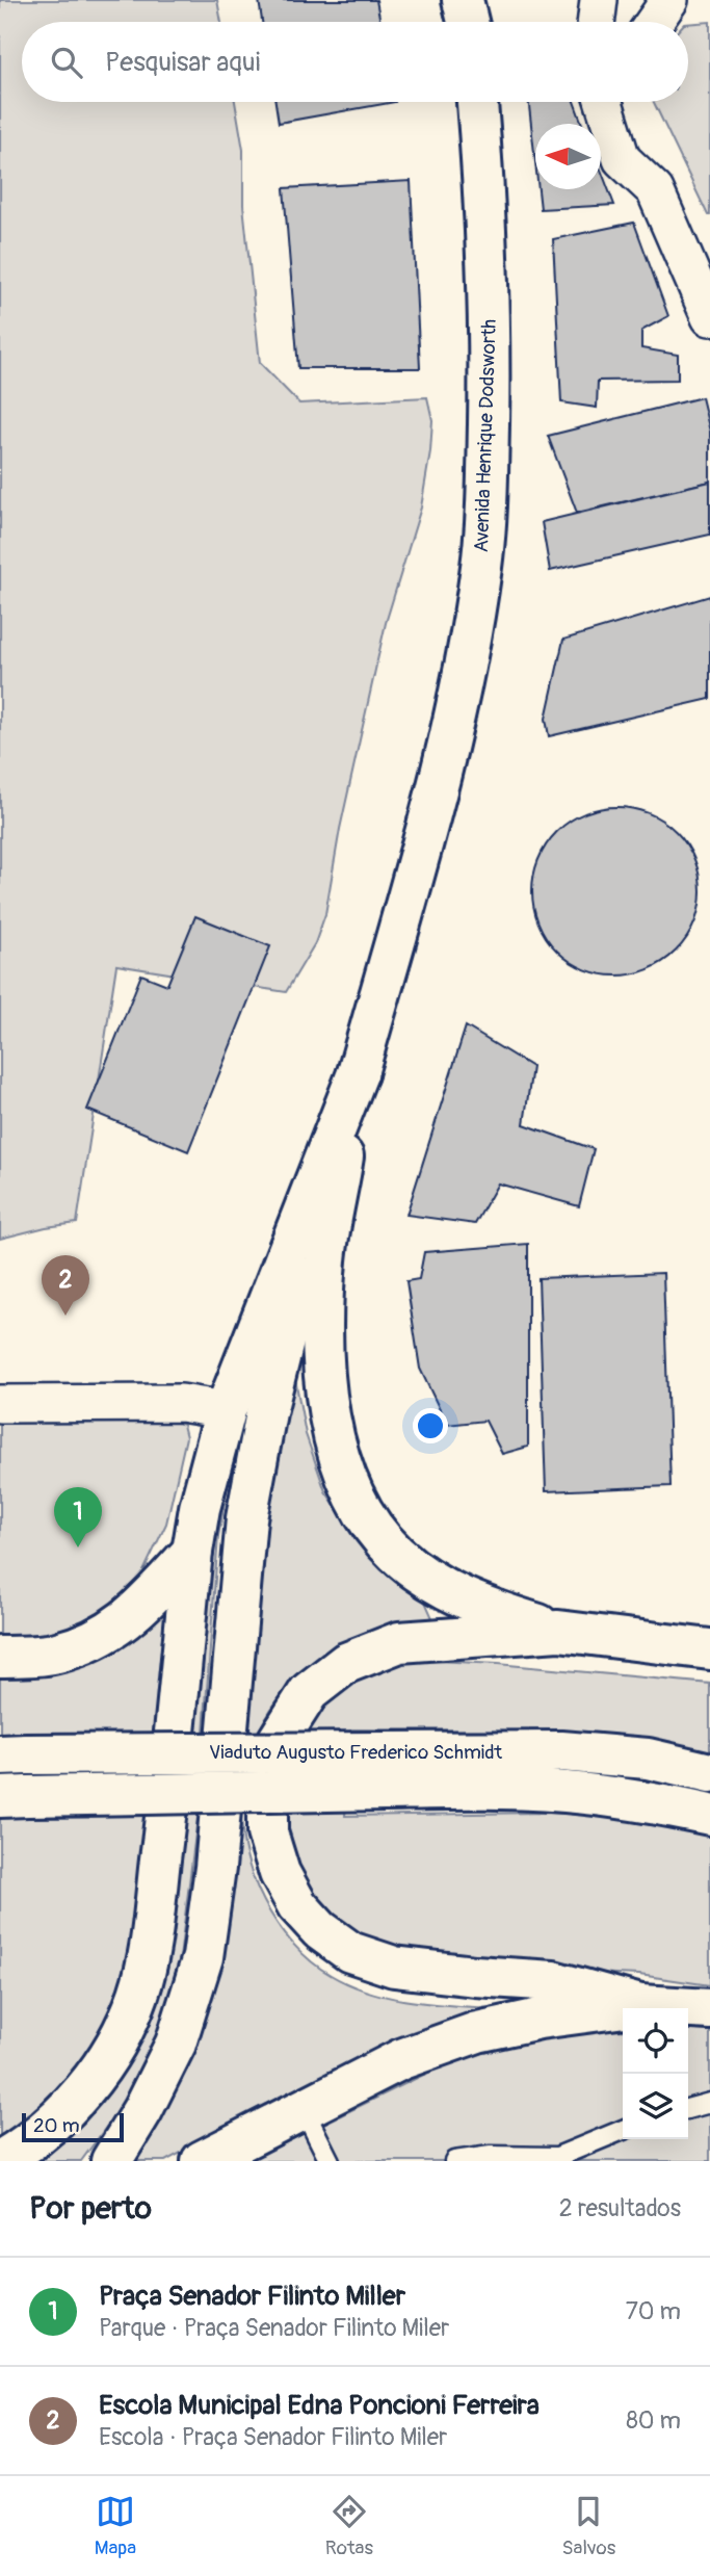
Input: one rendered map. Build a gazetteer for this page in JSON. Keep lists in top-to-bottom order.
{
  "streets": {
    "main road": ["Avenida Henrique Dodsworth", "Viaduto Augusto Frederico Schmidt"]
  },
  "scale_bar": "20 m",
  "north": "left",
  "page": {
    "search": "Pesquisar aqui",
    "pins": ["2", "1"],
    "scale": "20 m",
    "heading": ["Por perto", "2 resultados"],
    "list": [
      {
        "mark": "1",
        "name": "Praça Senador Filinto Miller",
        "note": "Parque · Praça Senador Filinto Miler",
        "value": "70 m"
      },
      {
        "mark": "2",
        "name": "Escola Municipal Edna Poncioni Ferreira",
        "note": "Escola · Praça Senador Filinto Miler",
        "value": "80 m"
      }
    ],
    "nav": ["Mapa", "Rotas", "Salvos"]
  }
}
